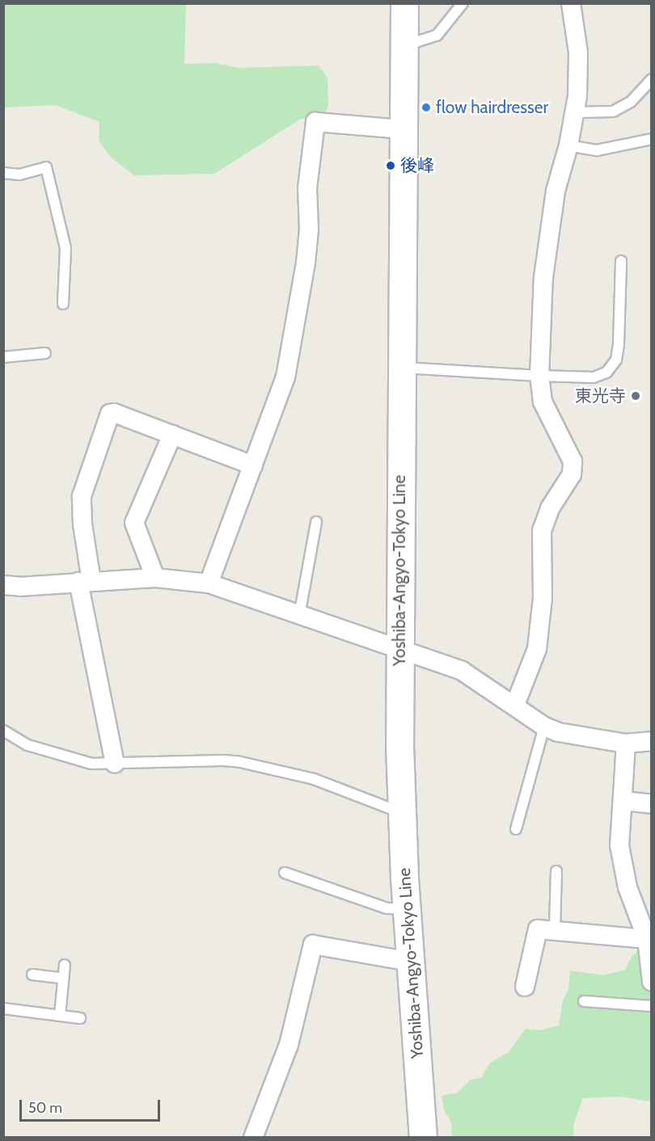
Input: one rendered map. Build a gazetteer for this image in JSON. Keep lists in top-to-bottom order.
{
  "streets": {
    "main road": ["Yoshiba-Angyo-Tokyo Line"]
  },
  "places": ["flow hairdresser", "後峰", "東光寺"],
  "scale_bar": "50 m"
}
